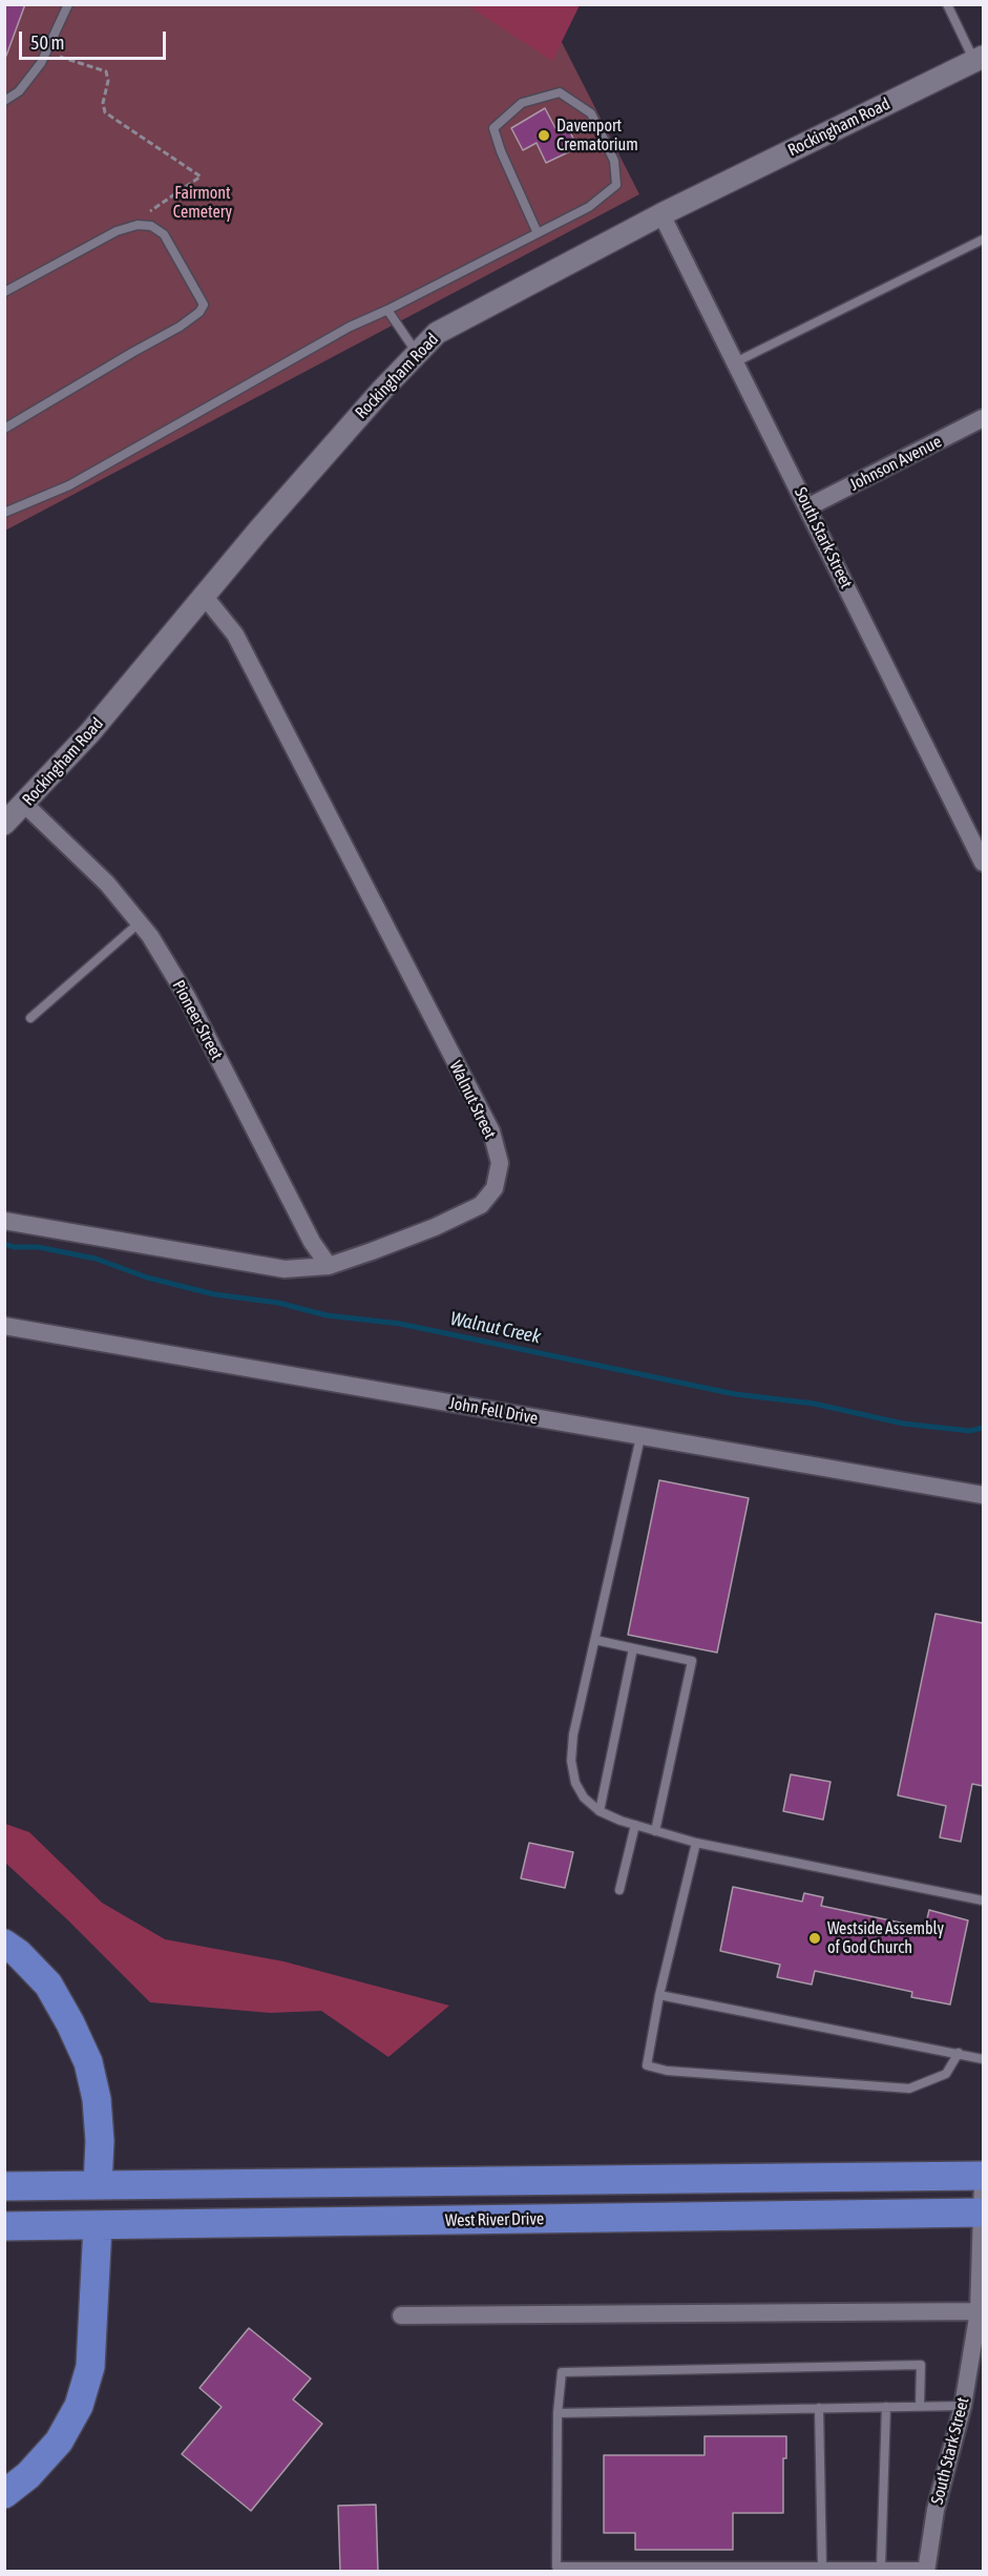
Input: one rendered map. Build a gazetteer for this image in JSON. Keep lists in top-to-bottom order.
{
  "streets": {
    "main road": ["West River Drive"],
    "street": [
      "Rockingham Road",
      "Johnson Avenue",
      "South Stark Street",
      "Pioneer Street",
      "Walnut Street",
      "John Fell Drive"
    ]
  },
  "crossings": [
    ["Rockingham Road", "South Stark Street"],
    ["Rockingham Road", "Pioneer Street"],
    ["Rockingham Road", "Walnut Street"],
    ["Johnson Avenue", "South Stark Street"],
    ["South Stark Street", "West River Drive"],
    ["Pioneer Street", "Walnut Street"]
  ],
  "water": ["Walnut Creek"],
  "parks": ["Fairmont Cemetery"],
  "places": ["Davenport Crematorium", "Westside Assembly of God Church"],
  "scale_bar": "50 m"
}
